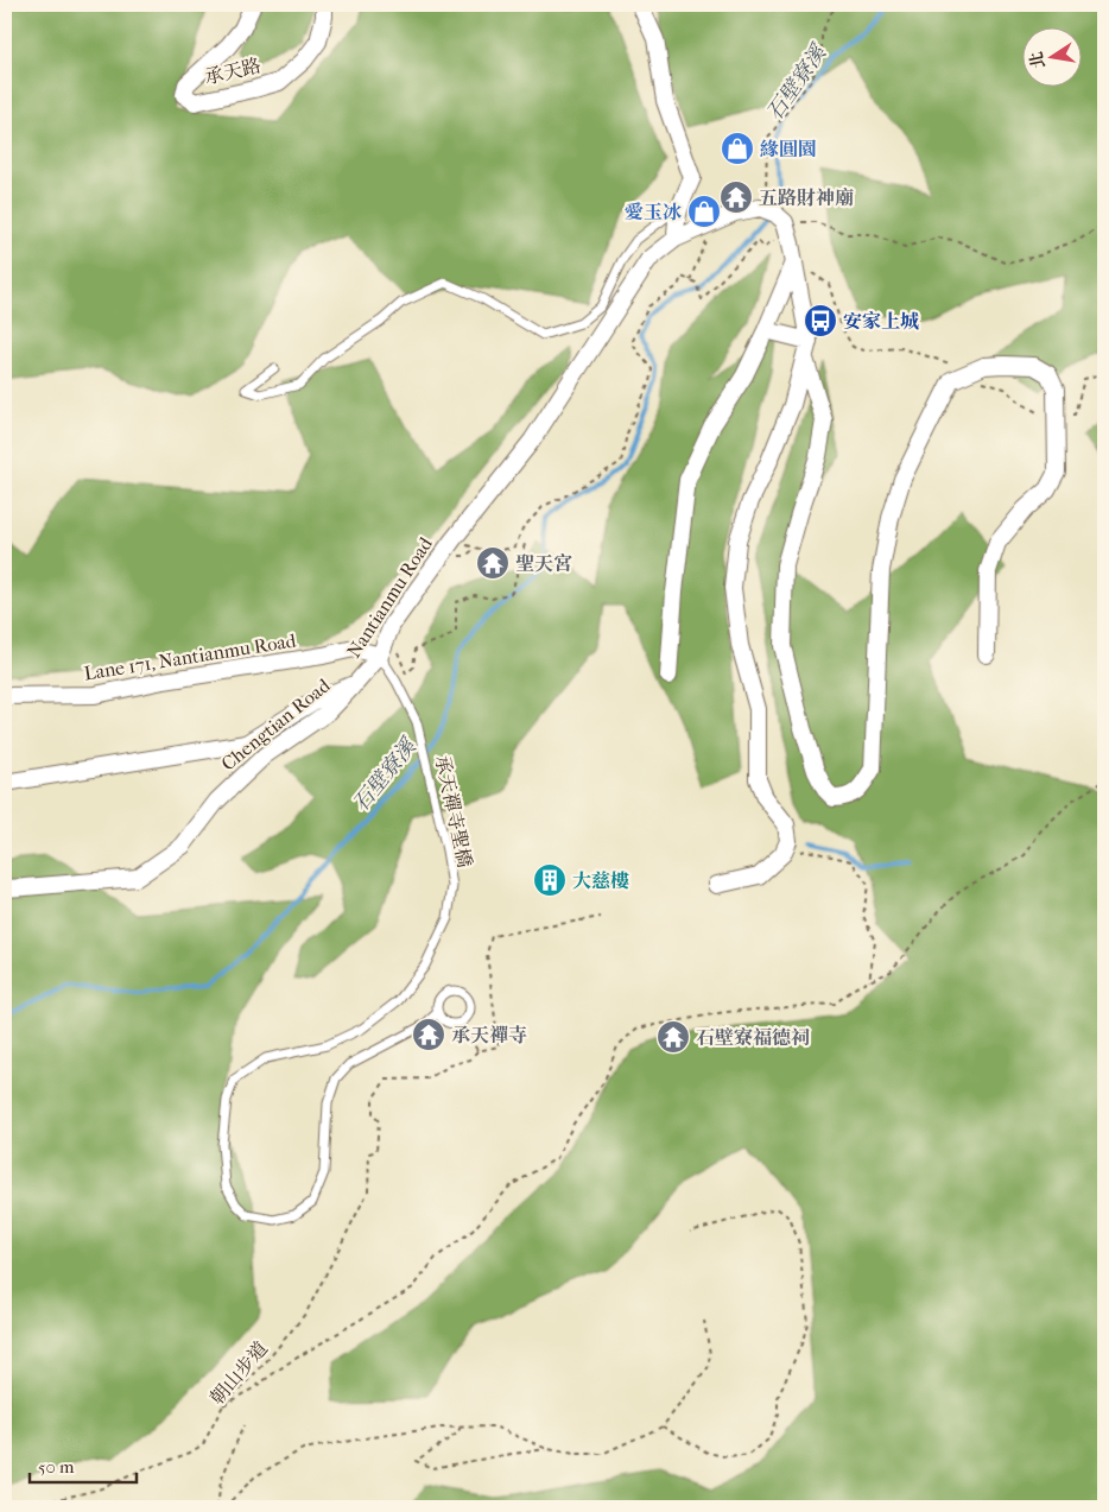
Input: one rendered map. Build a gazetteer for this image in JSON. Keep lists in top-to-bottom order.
{
  "streets": {
    "street": [
      "承天路",
      "Nantianmu Road",
      "Lane 171, Nantianmu Road",
      "Chengtian Road"
    ],
    "lane": ["承天禪寺聖橋"],
    "path": ["朝山步道"]
  },
  "crossings": [
    ["Nantianmu Road", "Lane 171, Nantianmu Road"],
    ["Nantianmu Road", "Chengtian Road"],
    ["Nantianmu Road", "承天禪寺聖橋"],
    ["Lane 171, Nantianmu Road", "承天禪寺聖橋"]
  ],
  "water": ["石壁寮溪"],
  "places": {
    "shop": ["緣圓園", "愛玉冰"],
    "temple": [
      "五路財神廟",
      "聖天宮",
      "承天禪寺",
      "石壁寮福德祠"
    ],
    "bus stop": ["安家上城"],
    "building": ["大慈樓"]
  },
  "scale_bar": "50 m",
  "north": "left"
}
